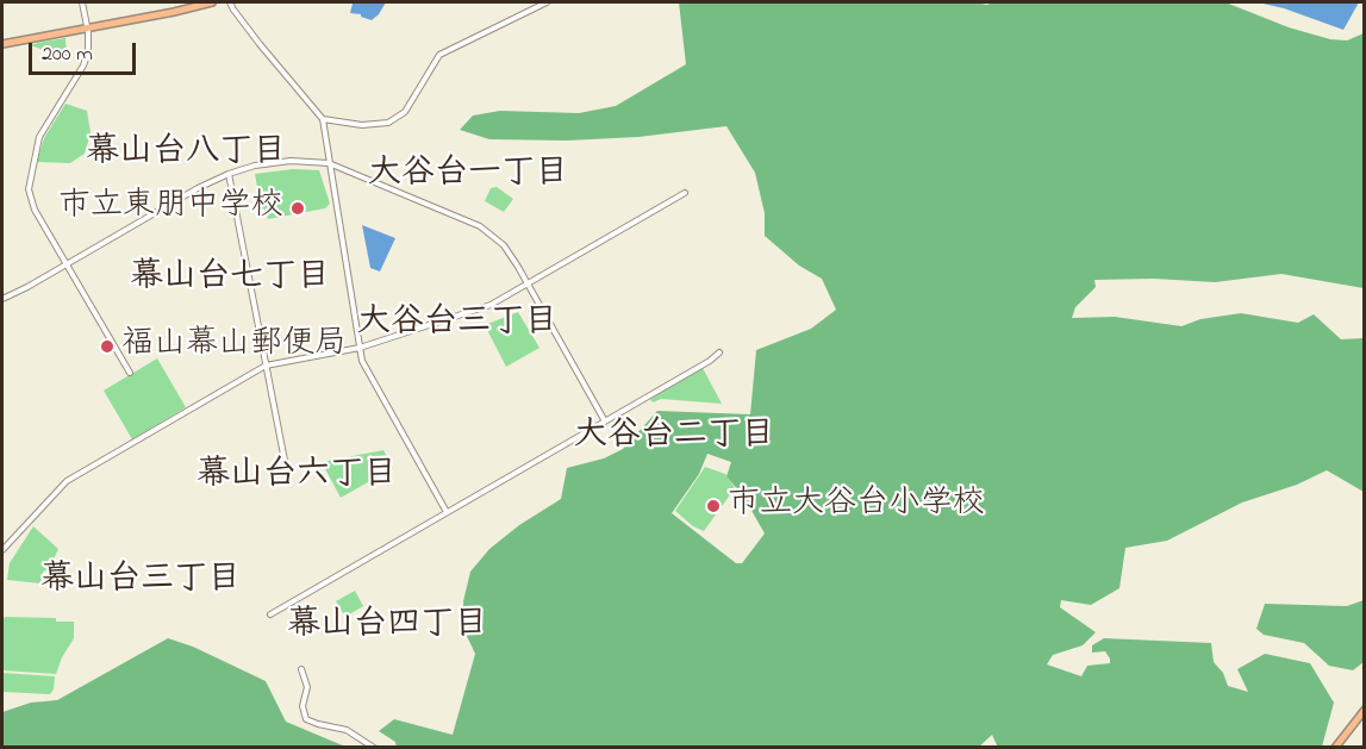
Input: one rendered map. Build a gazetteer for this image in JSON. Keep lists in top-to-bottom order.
{
  "districts": [
    "幕山台八丁目",
    "大谷台一丁目",
    "幕山台七丁目",
    "大谷台三丁目",
    "大谷台二丁目",
    "幕山台六丁目",
    "幕山台三丁目",
    "幕山台四丁目"
  ],
  "places": ["市立東朋中学校", "福山幕山郵便局", "市立大谷台小学校"],
  "scale_bar": "200 m"
}
